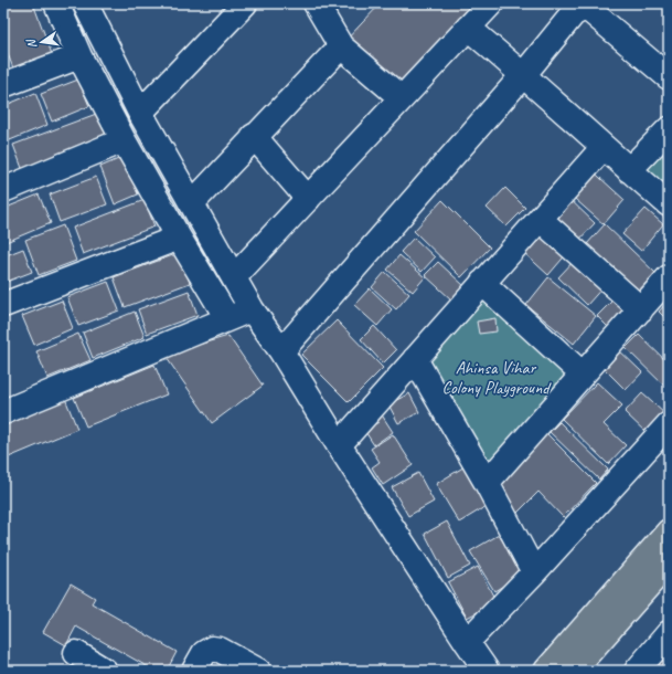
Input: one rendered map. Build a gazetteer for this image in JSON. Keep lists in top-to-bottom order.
{
  "parks": ["Ahinsa Vihar Colony Playground"],
  "north": "left"
}
